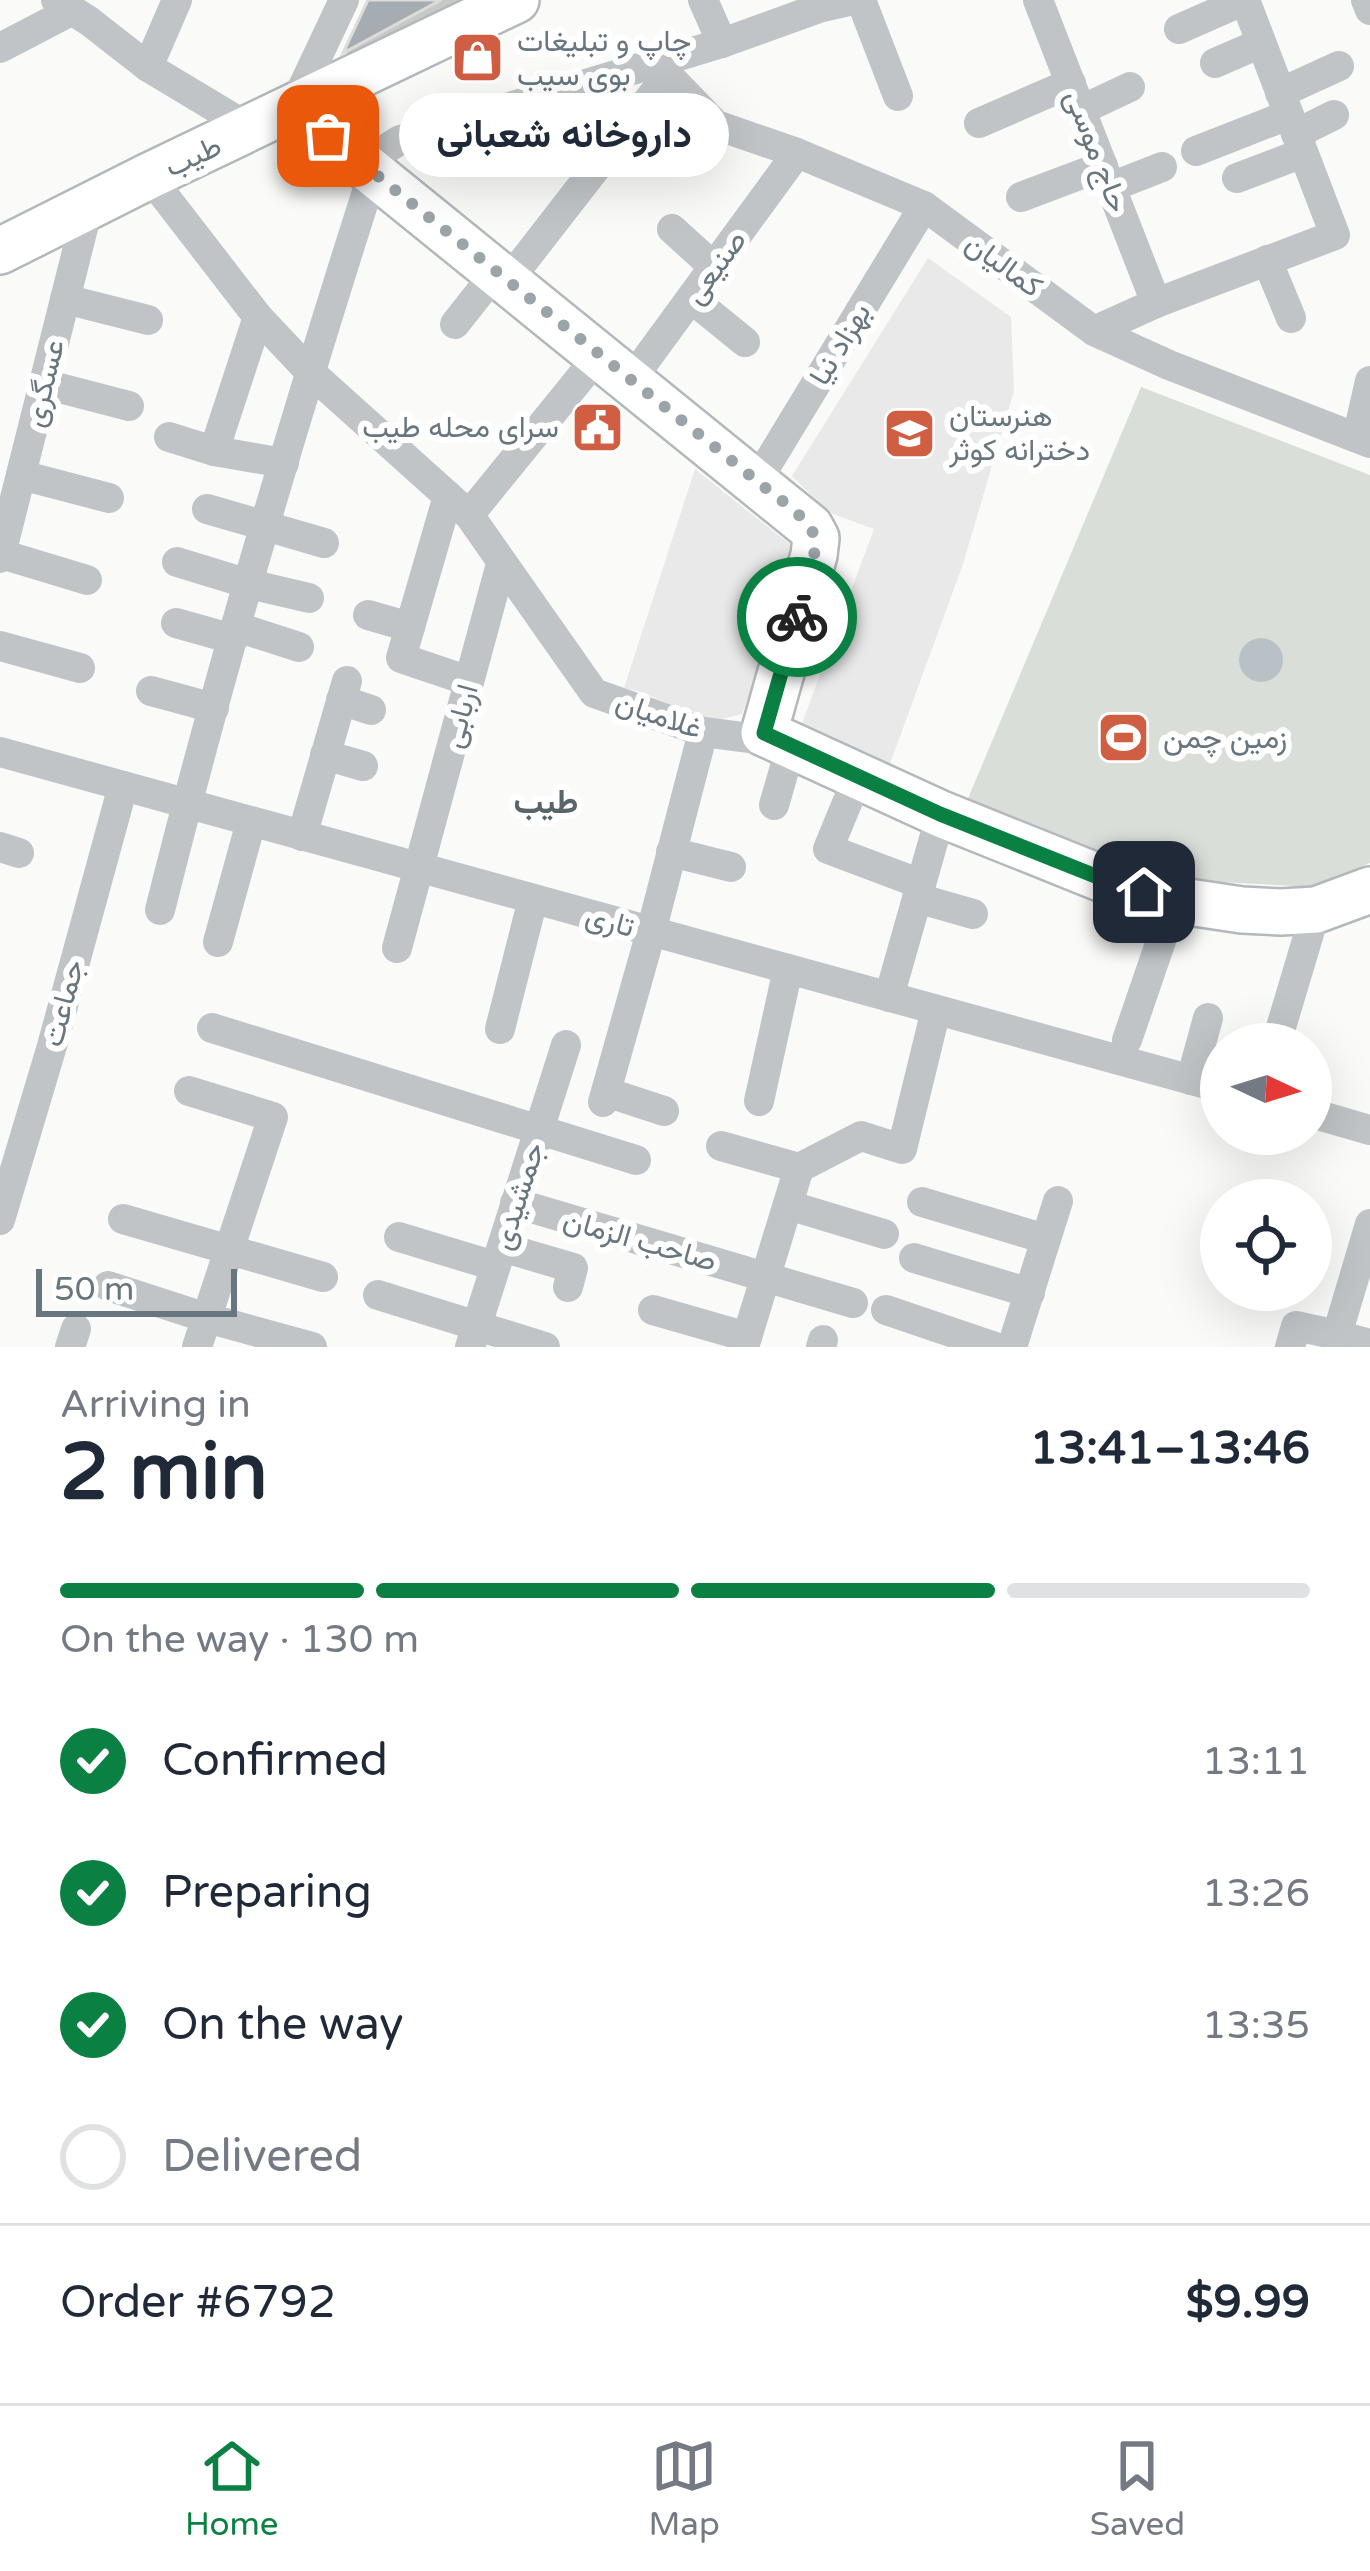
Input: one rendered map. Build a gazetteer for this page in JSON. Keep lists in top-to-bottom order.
{
  "streets": {
    "street": [
      "حاج موسی",
      "طیب",
      "کمالیان",
      "صنیعی",
      "بهزاد نیا",
      "عسگری",
      "غلامیان",
      "اربابی",
      "تاری",
      "جماعت",
      "جمشیدی",
      "صاحب الزمان"
    ]
  },
  "crossings": [
    ["طیب", "عسگری"],
    ["طیب", "غلامیان"],
    ["کمالیان", "صنیعی"],
    ["کمالیان", "بهزاد نیا"],
    ["صنیعی", "غلامیان"],
    ["غلامیان", "اربابی"],
    ["اربابی", "تاری"],
    ["تاری", "جماعت"],
    ["جمشیدی", "صاحب الزمان"]
  ],
  "districts": ["طیب"],
  "places": {
    "shop": ["چاپ و تبلیغات بوی سیب"],
    "other": ["داروخانه شعبانی"],
    "public building": ["سرای محله طیب"],
    "school or university": ["هنرستان دخترانه کوثر"],
    "sports": ["زمین چمن"]
  },
  "scale_bar": "50 m",
  "north": "right",
  "page": {
    "bubble": "داروخانه شعبانی",
    "scale": "50 m",
    "heading": ["2 min", "Arriving in", "13:41–13:46"],
    "panel": ["Order #6792", "$9.99"],
    "bar": "On the way · 130 m",
    "list": [
      ["Confirmed", "13:11"],
      ["Preparing", "13:26"],
      ["On the way", "13:35"],
      "Delivered"
    ],
    "tabs": ["Home", "Map", "Saved"]
  }
}
